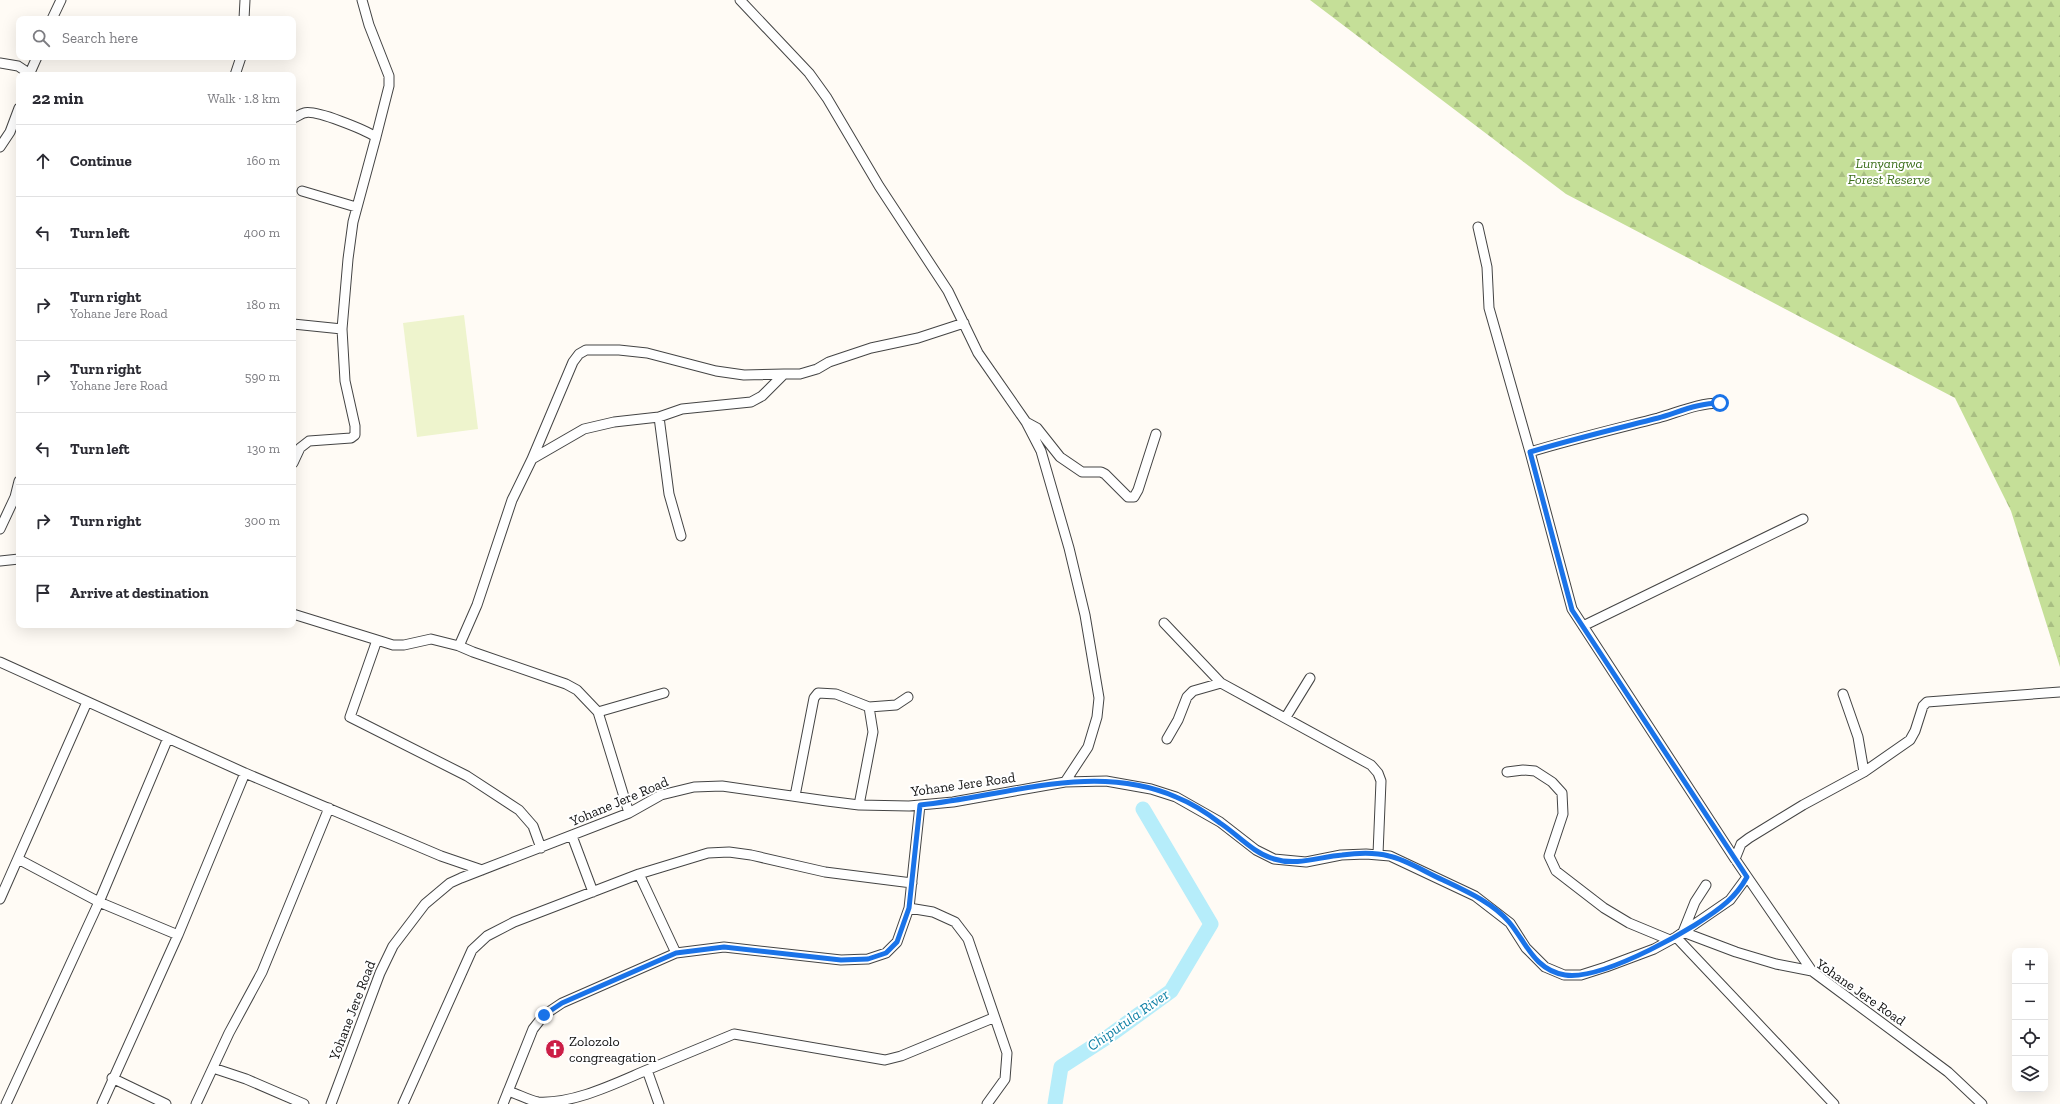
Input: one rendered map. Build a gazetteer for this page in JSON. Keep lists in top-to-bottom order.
{
  "streets": {
    "street": ["Yohane Jere Road"]
  },
  "water": ["Chiputula River"],
  "parks": ["Lunyangwa Forest Reserve"],
  "places": {
    "church": ["Zolozolo congreagation"]
  },
  "page": {
    "search": "Search here",
    "heading": ["22 min", "Walk · 1.8 km"],
    "list": [
      ["Continue", "160 m"],
      ["Turn left", "400 m"],
      ["Turn right", "Yohane Jere Road", "180 m"],
      ["Turn right", "Yohane Jere Road", "590 m"],
      ["Turn left", "130 m"],
      ["Turn right", "300 m"],
      "Arrive at destination"
    ],
    "map_buttons": ["+", "−"]
  }
}
